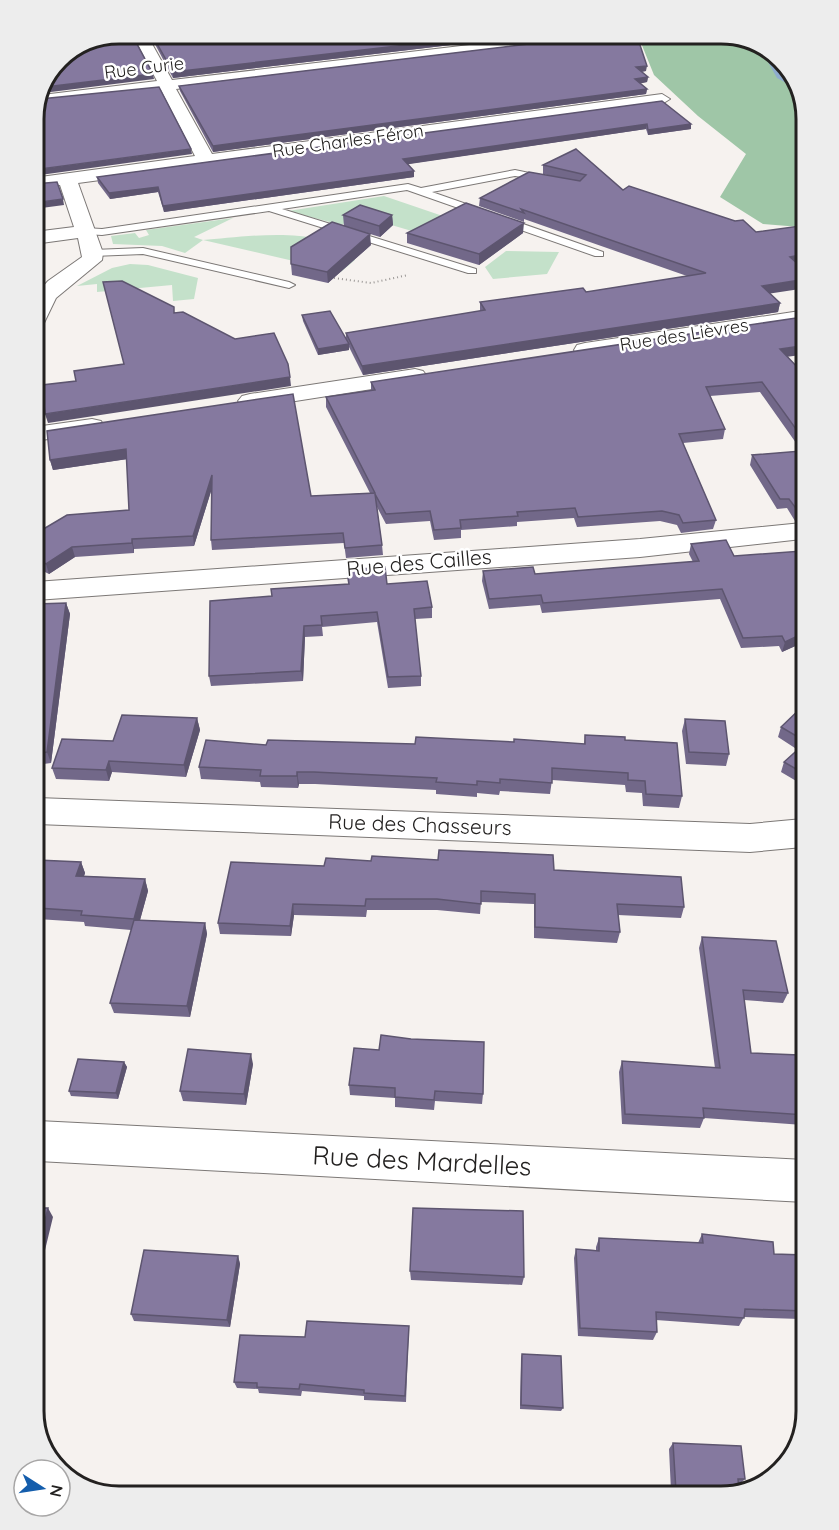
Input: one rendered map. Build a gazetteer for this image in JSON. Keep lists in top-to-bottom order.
{
  "streets": {
    "street": [
      "Rue Curie",
      "Rue Charles Féron",
      "Rue des Lièvres",
      "Rue des Cailles",
      "Rue des Chasseurs",
      "Rue des Mardelles"
    ]
  },
  "north": "right"
}
